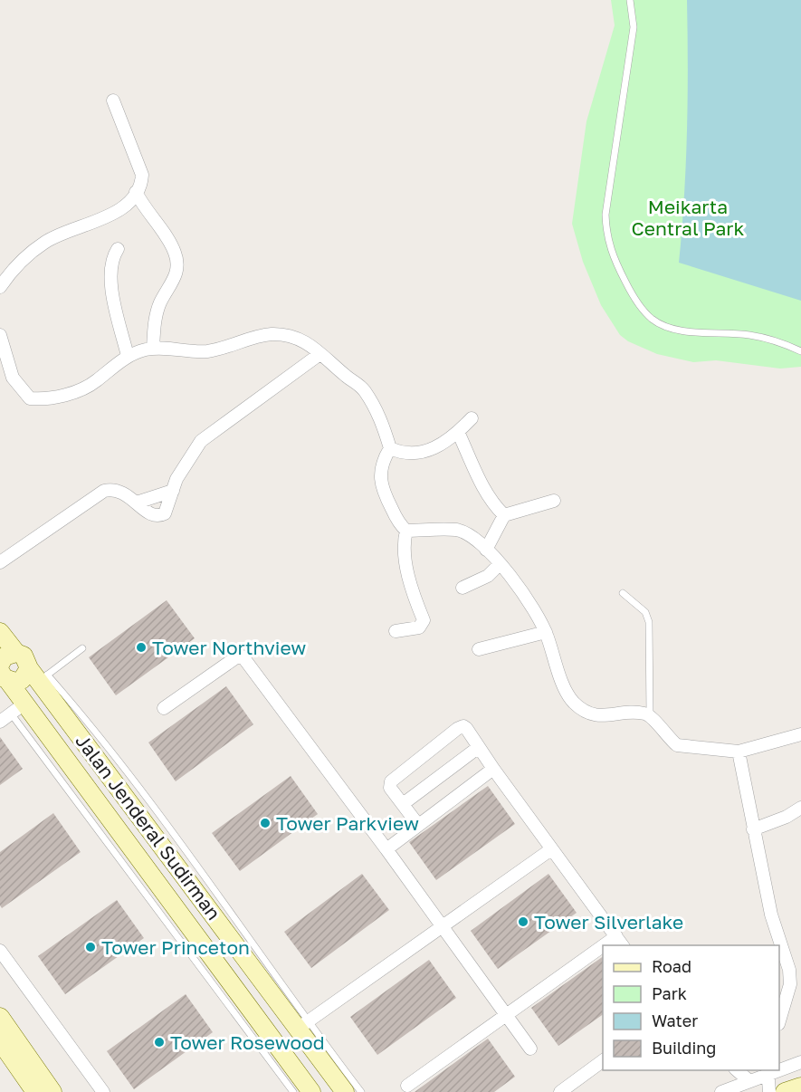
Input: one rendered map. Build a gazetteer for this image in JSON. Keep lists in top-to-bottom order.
{
  "streets": {
    "street": ["Jalan Jenderal Sudirman"]
  },
  "parks": ["Meikarta Central Park"],
  "places": [
    "Tower Northview",
    "Tower Parkview",
    "Tower Silverlake",
    "Tower Princeton",
    "Tower Rosewood"
  ],
  "legend": [
    "Road",
    "Park",
    "Water",
    "Building"
  ]
}
